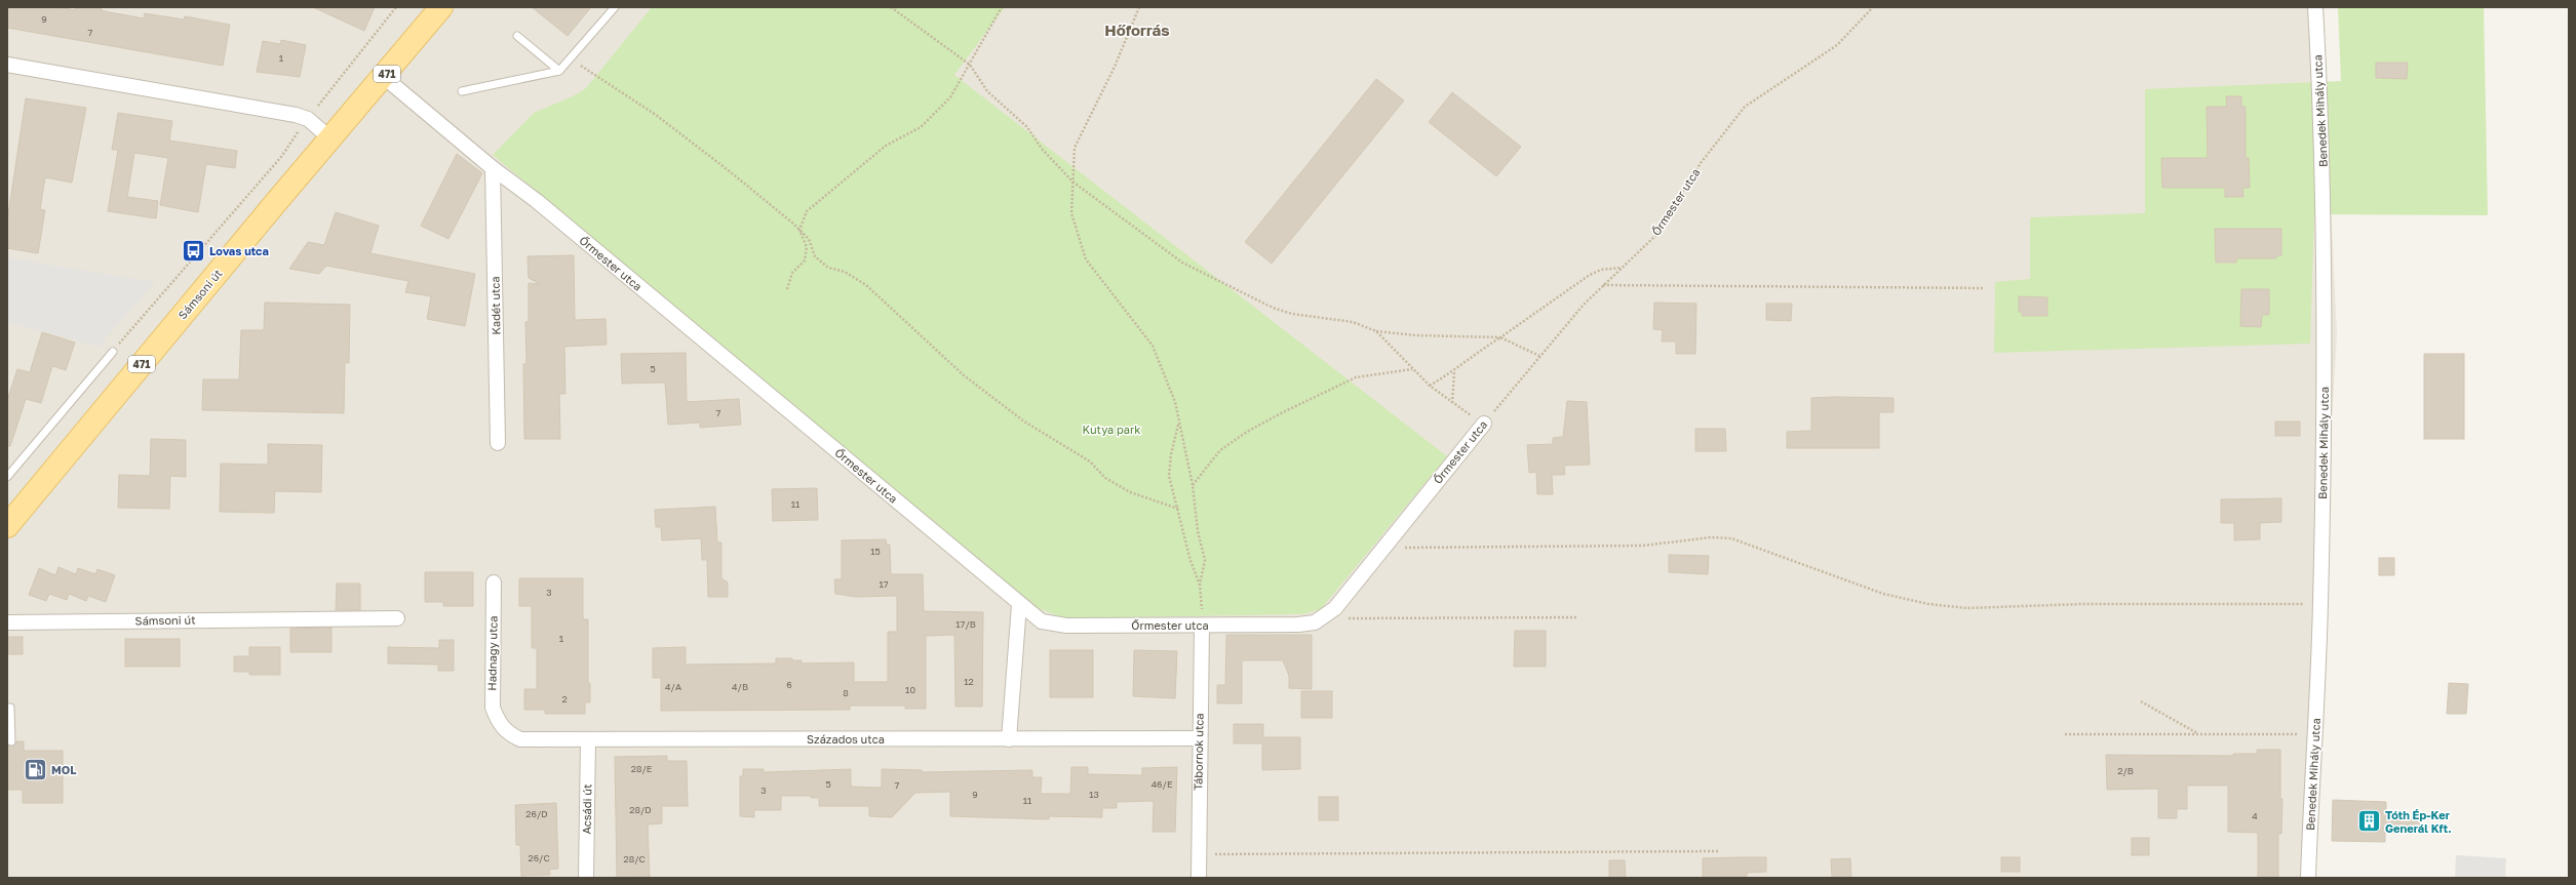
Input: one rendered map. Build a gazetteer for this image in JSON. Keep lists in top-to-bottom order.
{
  "streets": {
    "main road": ["471", "Sámsoni út"],
    "street": [
      "Benedek Mihály utca",
      "Őrmester utca",
      "Kadét utca",
      "Hadnagy utca",
      "Százados utca",
      "Tábornok utca",
      "Acsádi út"
    ]
  },
  "crossings": [
    ["Őrmester utca", "Sámsoni út"],
    ["Őrmester utca", "Kadét utca"],
    ["Őrmester utca", "Tábornok utca"],
    ["Hadnagy utca", "Százados utca"],
    ["Százados utca", "Tábornok utca"],
    ["Százados utca", "Acsádi út"]
  ],
  "districts": ["Hőforrás"],
  "parks": ["Kutya park"],
  "places": {
    "bus stop": ["Lovas utca"],
    "fuel station": ["MOL"],
    "building": ["Tóth Ép-Ker Generál Kft."]
  },
  "house_numbers": [
    "9",
    "7",
    "1",
    "5",
    "7",
    "11",
    "15",
    "17",
    "3",
    "17/B",
    "1",
    "12",
    "6",
    "4/A",
    "4/B",
    "10",
    "8",
    "2",
    "28/E",
    "2/B",
    "5",
    "46/E",
    "7",
    "3",
    "9",
    "13",
    "11",
    "28/D",
    "26/D",
    "4",
    "26/C",
    "28/C"
  ]
}
